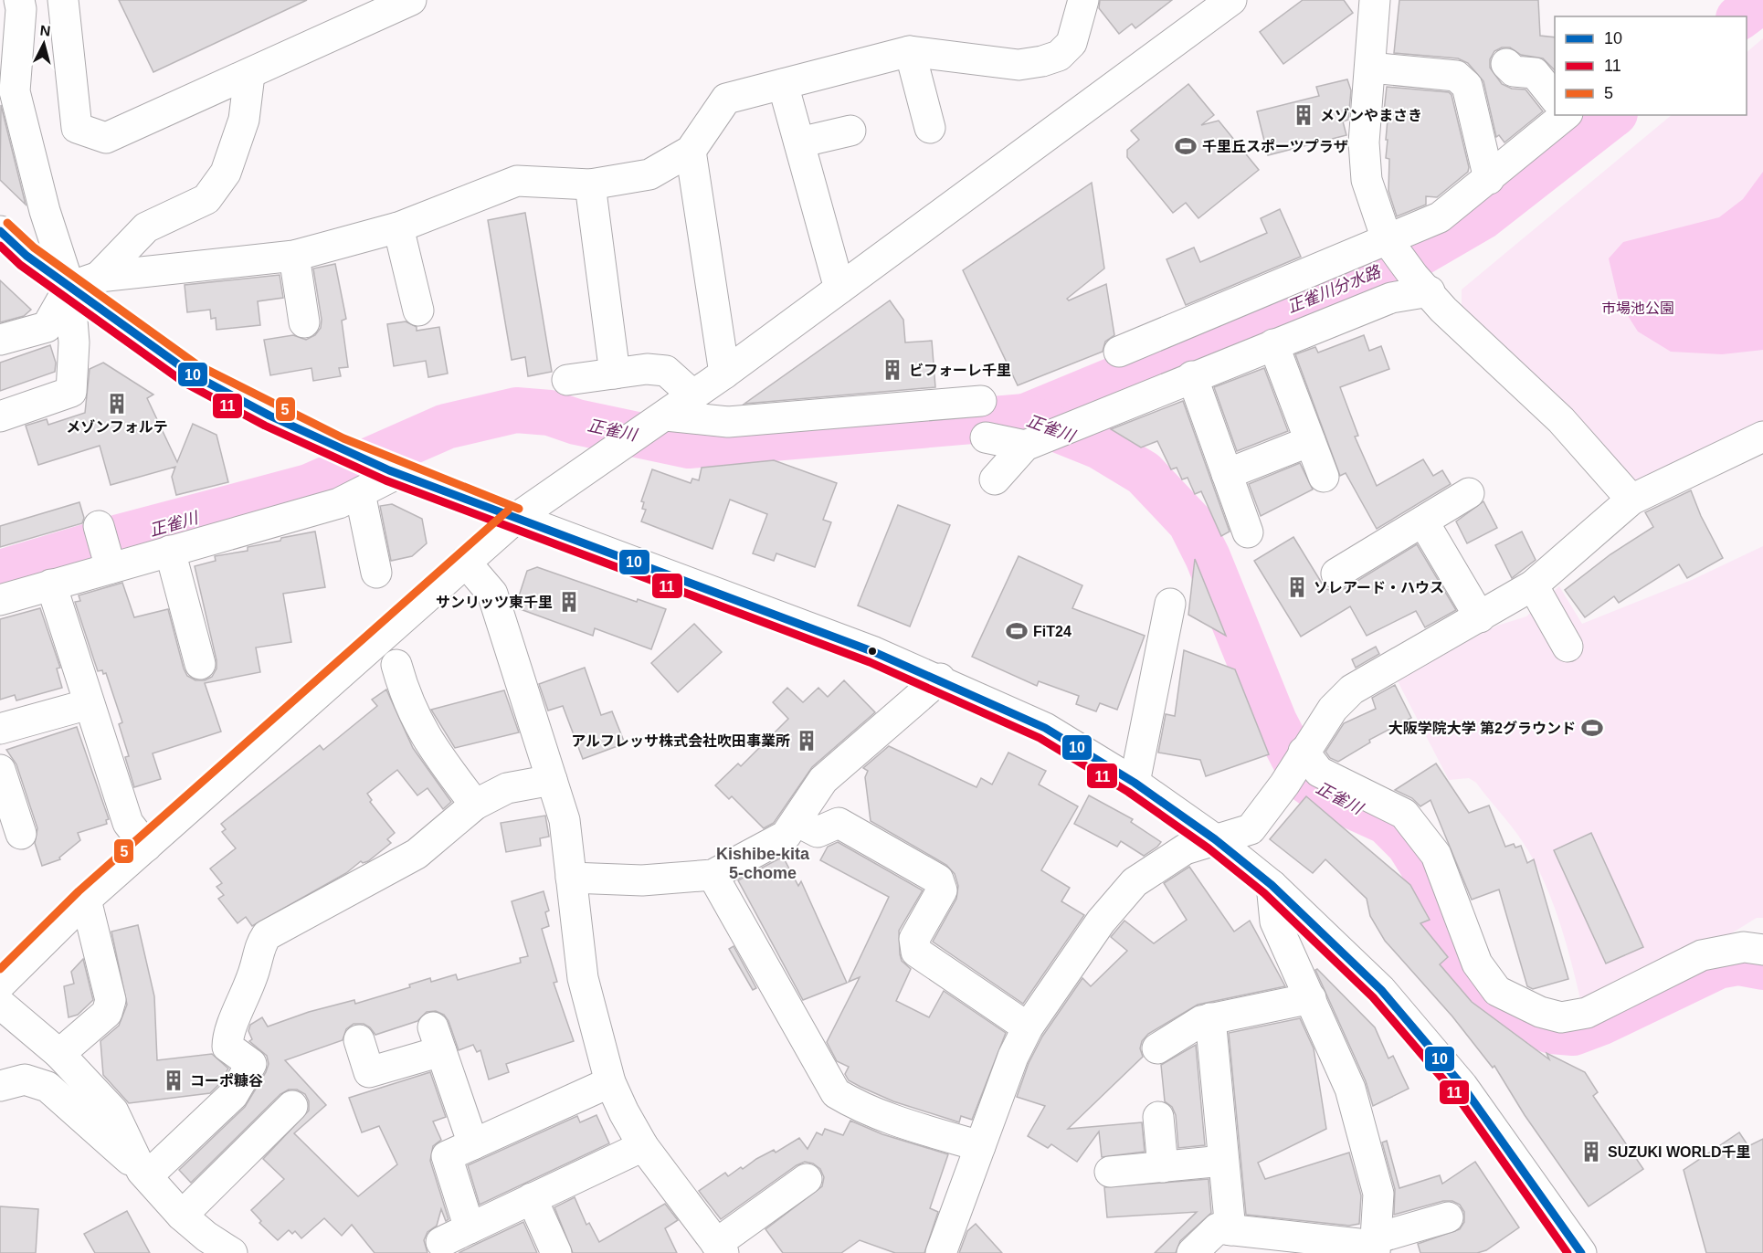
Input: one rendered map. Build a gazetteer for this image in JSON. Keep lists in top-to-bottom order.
{
  "districts": ["Kishibe-kita 5-chome"],
  "water": ["正雀川分水路", "正雀川"],
  "parks": ["市場池公園"],
  "places": {
    "building": [
      "メゾンやまさき",
      "ビフォーレ千里",
      "メゾンフォルテ",
      "ソレアード・ハウス",
      "サンリッツ東千里",
      "アルフレッサ株式会社吹田事業所",
      "コーポ糠谷",
      "SUZUKI WORLD千里"
    ],
    "sports": ["千里丘スポーツプラザ", "FiT24", "大阪学院大学 第2グラウンド"]
  },
  "lines": ["transit line 5", "transit line 10", "transit line 11"],
  "legend": ["10", "11", "5"],
  "north": "top"
}
